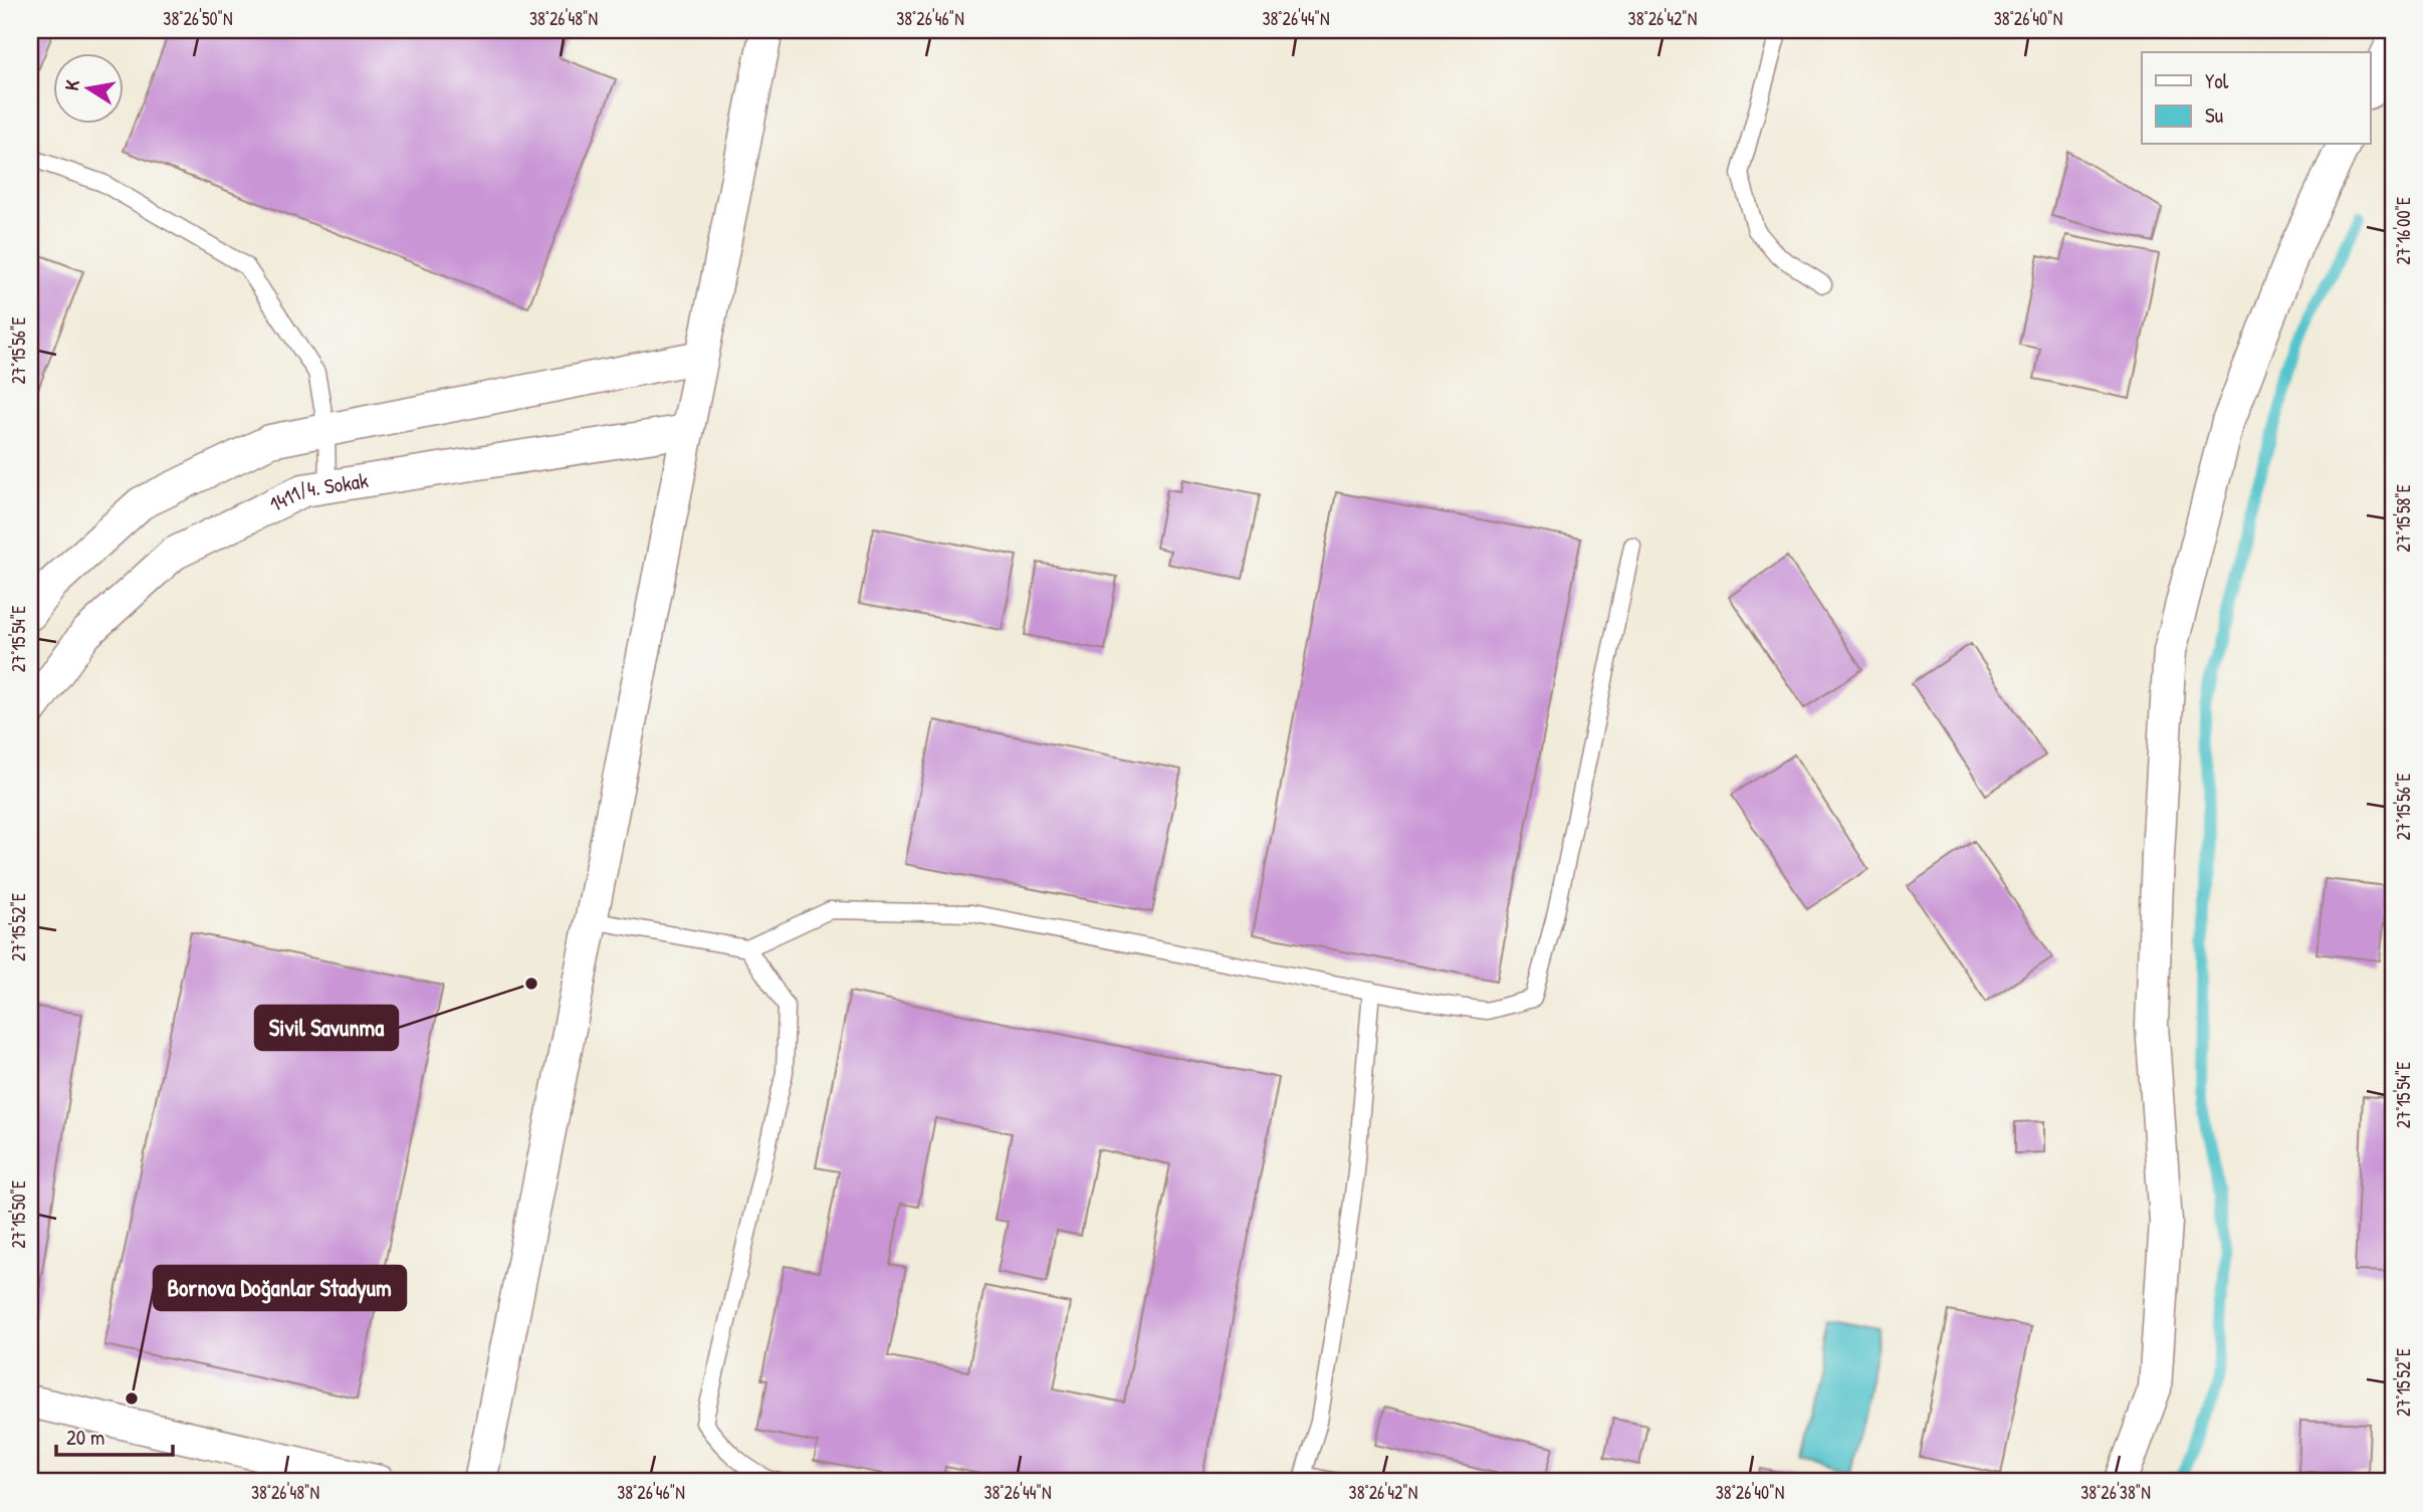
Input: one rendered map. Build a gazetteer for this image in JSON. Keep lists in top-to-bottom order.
{
  "streets": {
    "street": ["1411/4. Sokak"]
  },
  "places": ["Sivil Savunma", "Bornova Doğanlar Stadyum"],
  "legend": ["Yol", "Su"],
  "scale_bar": "20 m",
  "north": "left",
  "coordinates": [
    "38°26'50\"N",
    "38°26'48\"N",
    "38°26'46\"N",
    "38°26'44\"N",
    "38°26'42\"N",
    "38°26'40\"N",
    "27°16'00\"E",
    "27°15'56\"E",
    "27°15'58\"E",
    "27°15'54\"E",
    "27°15'52\"E",
    "27°15'50\"E",
    "38°26'38\"N"
  ]
}
